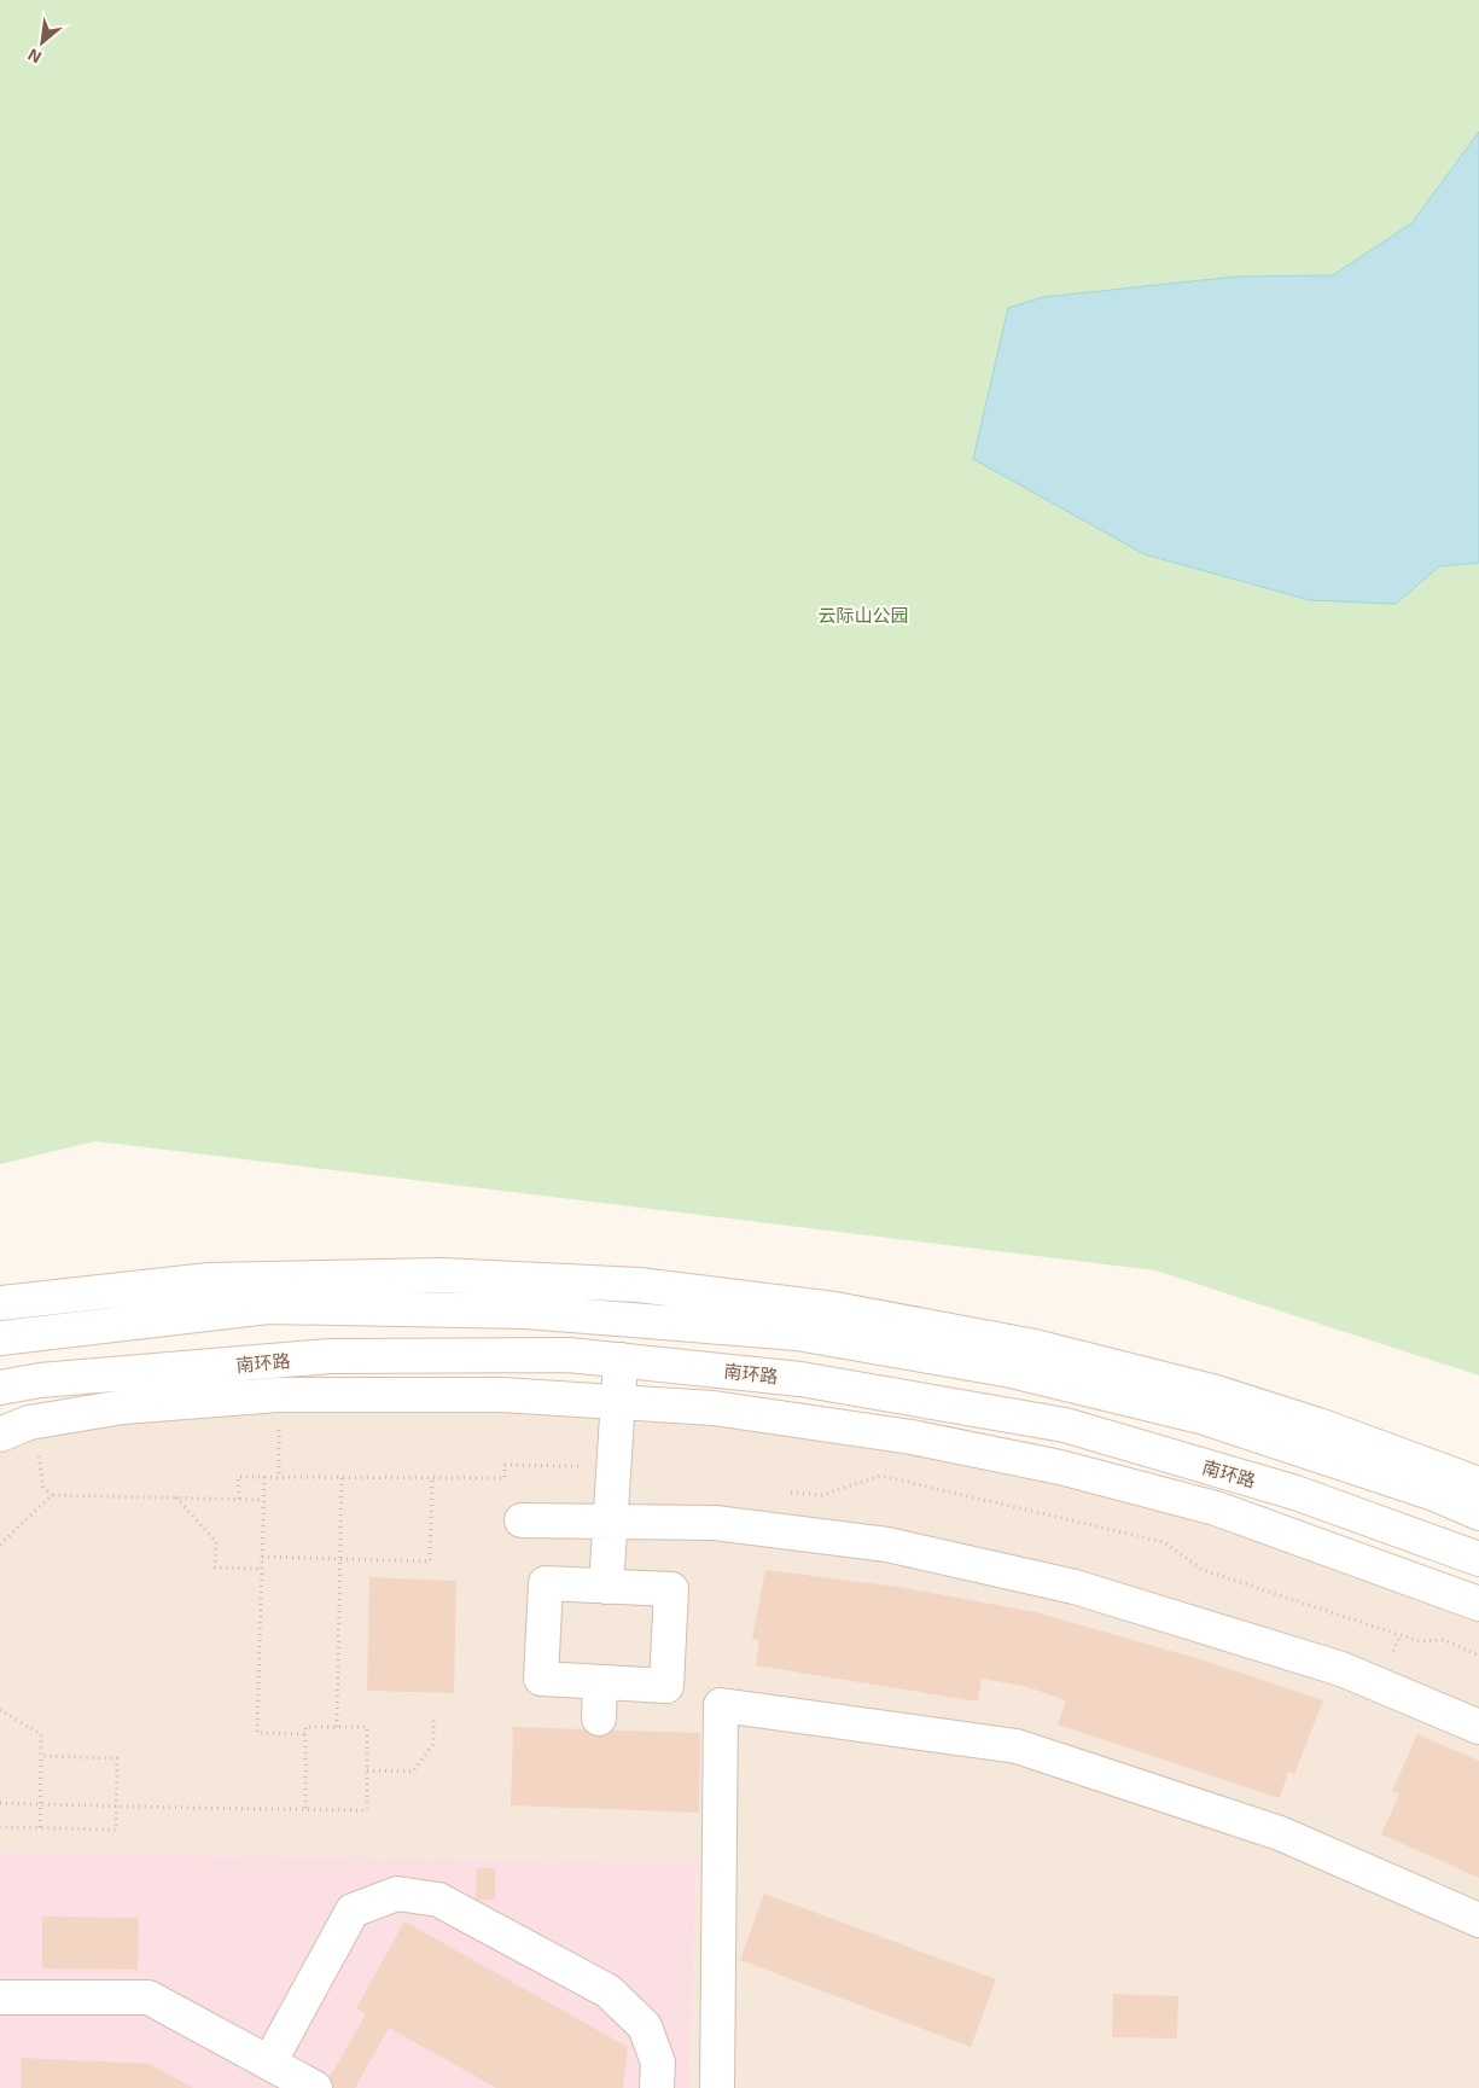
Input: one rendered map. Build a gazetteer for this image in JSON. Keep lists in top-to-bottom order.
{
  "streets": {
    "street": ["南环路"]
  },
  "parks": ["云际山公园"],
  "north": "bottom left"
}
